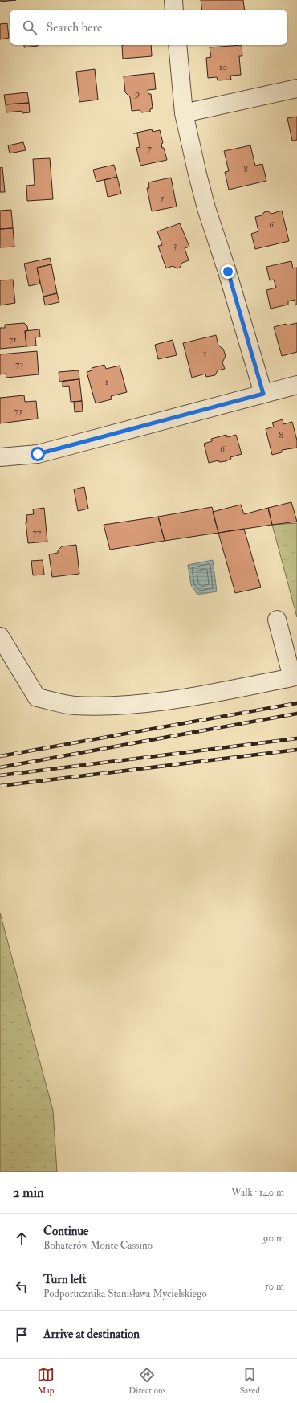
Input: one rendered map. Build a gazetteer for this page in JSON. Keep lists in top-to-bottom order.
{
  "house_numbers": [
    "10",
    "9",
    "7",
    "8",
    "5",
    "6",
    "3",
    "71",
    "3",
    "73",
    "1",
    "75",
    "8",
    "6",
    "77"
  ],
  "page": {
    "search": "Search here",
    "heading": ["2 min", "Walk · 140 m"],
    "list": [
      ["Continue", "Bohaterów Monte Cassino", "90 m"],
      ["Turn left", "Podporucznika Stanisława Mycielskiego", "50 m"],
      "Arrive at destination"
    ],
    "nav": ["Map", "Directions", "Saved"]
  }
}
